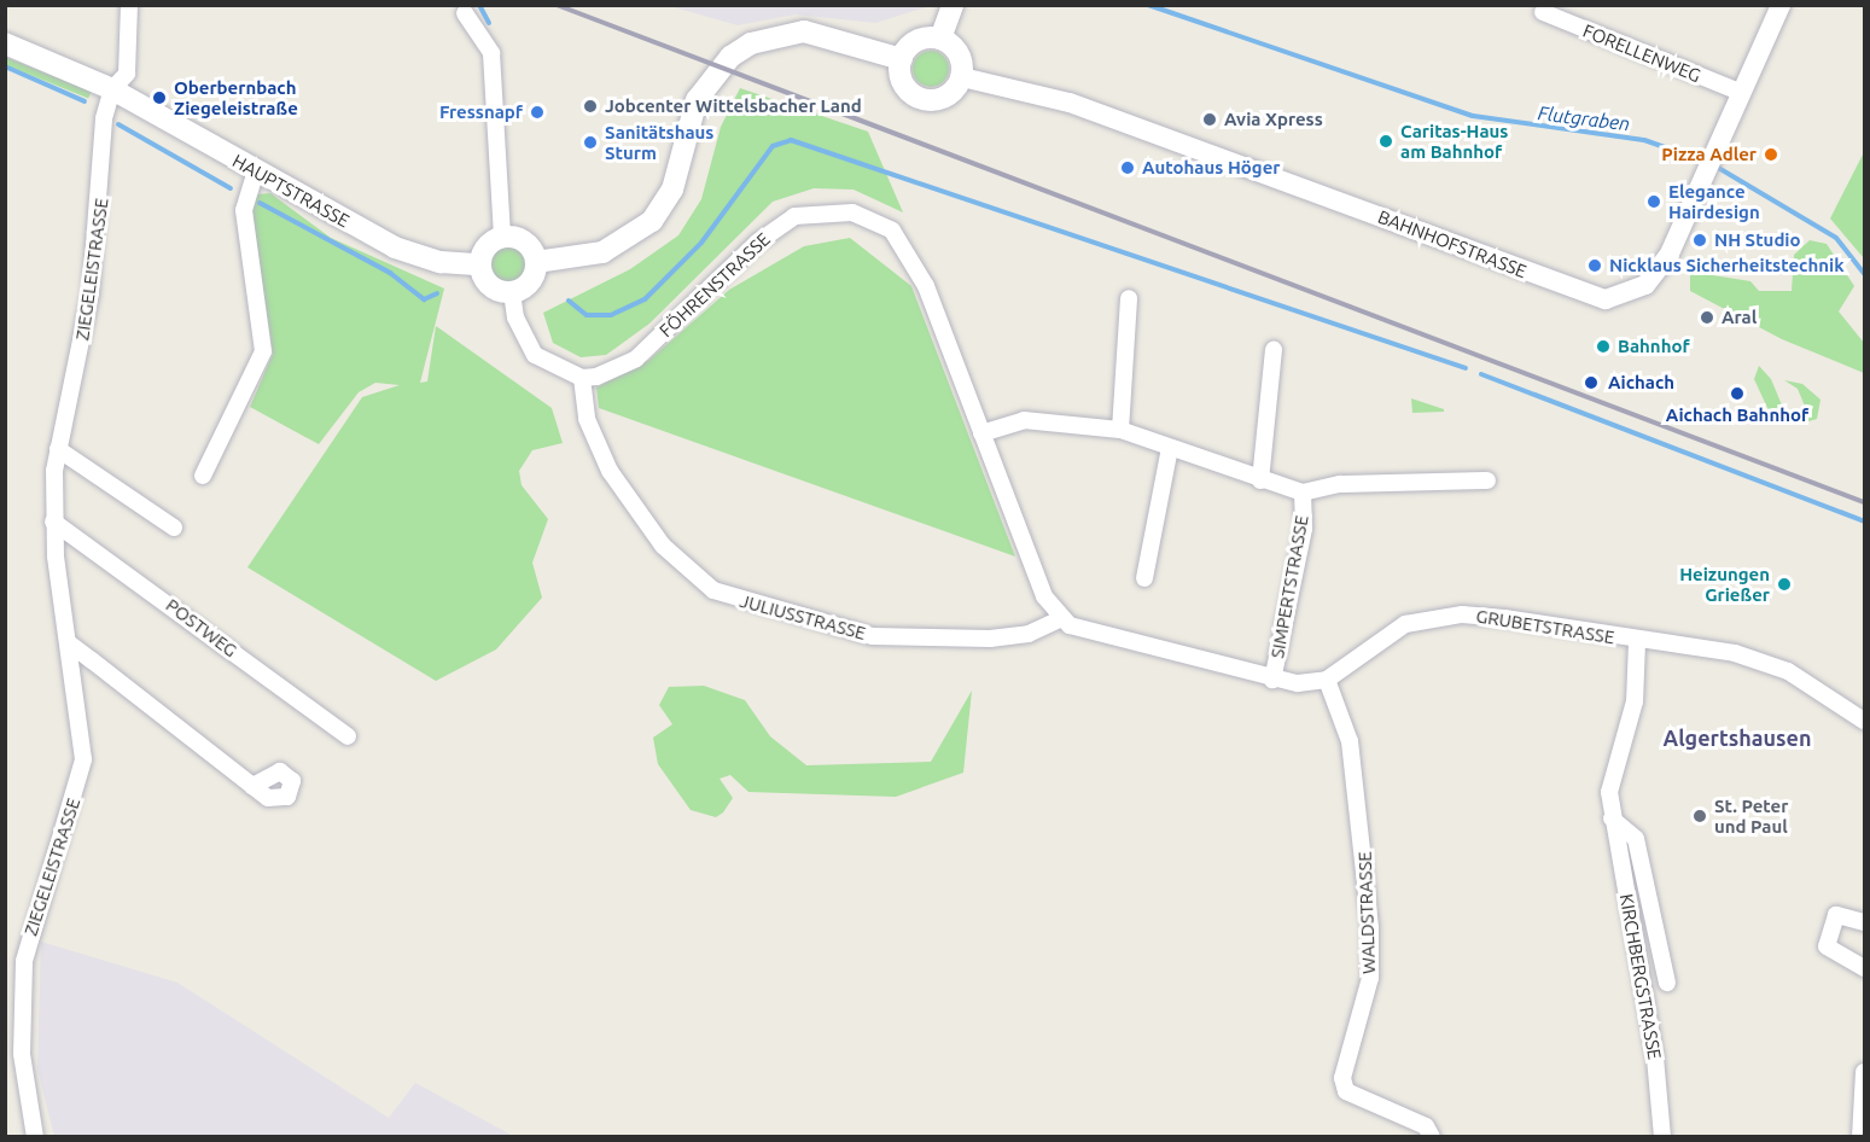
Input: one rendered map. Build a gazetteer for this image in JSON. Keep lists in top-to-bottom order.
{
  "streets": {
    "main road": ["HAUPTSTRASSE"],
    "street": [
      "FORELLENWEG",
      "BAHNHOFSTRASSE",
      "ZIEGELEISTRASSE",
      "FÖHRENSTRASSE",
      "SIMPERTSTRASSE",
      "JULIUSSTRASSE",
      "GRUBETSTRASSE",
      "POSTWEG",
      "WALDSTRASSE",
      "KIRCHBERGSTRASSE"
    ]
  },
  "crossings": [
    ["FORELLENWEG", "BAHNHOFSTRASSE"],
    ["HAUPTSTRASSE", "ZIEGELEISTRASSE"],
    ["ZIEGELEISTRASSE", "POSTWEG"],
    ["FÖHRENSTRASSE", "SIMPERTSTRASSE"],
    ["FÖHRENSTRASSE", "JULIUSSTRASSE"],
    ["GRUBETSTRASSE", "WALDSTRASSE"],
    ["GRUBETSTRASSE", "KIRCHBERGSTRASSE"]
  ],
  "districts": ["Algertshausen"],
  "water": ["Flutgraben"],
  "places": [
    "Oberbernbach Ziegeleistraße",
    "Jobcenter Wittelsbacher Land",
    "Fressnapf",
    "Avia Xpress",
    "Caritas-Haus am Bahnhof",
    "Sanitätshaus Sturm",
    "Pizza Adler",
    "Autohaus Höger",
    "Elegance Hairdesign",
    "NH Studio",
    "Nicklaus Sicherheitstechnik",
    "Aral",
    "Bahnhof",
    "Aichach",
    "Aichach Bahnhof",
    "Heizungen Grießer",
    "St. Peter und Paul"
  ]
}
